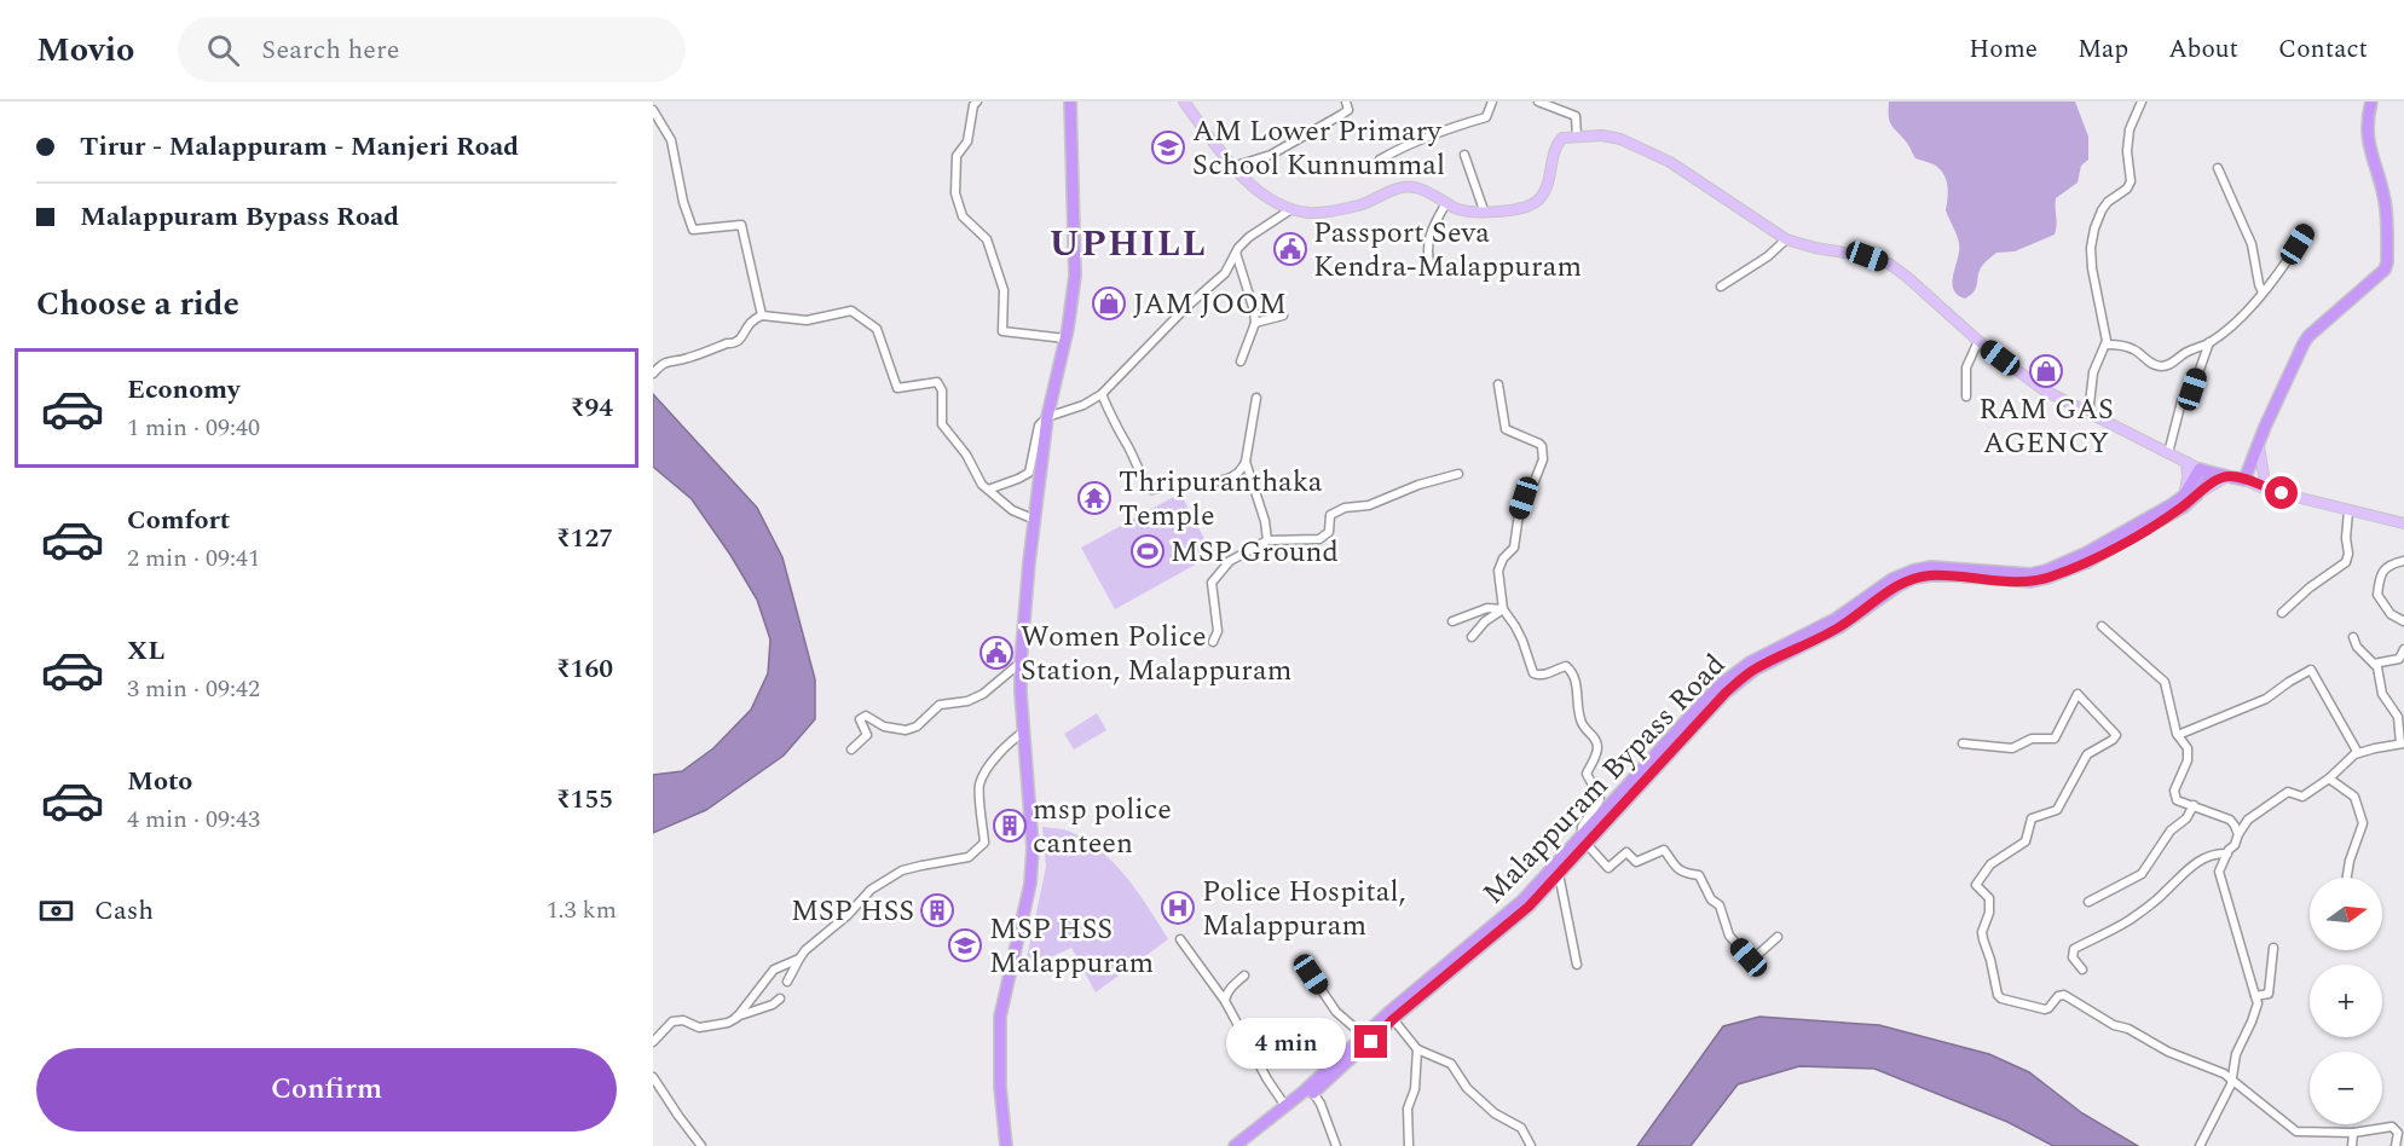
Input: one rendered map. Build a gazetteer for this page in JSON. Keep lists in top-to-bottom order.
{
  "streets": {
    "highway": ["Malappuram Bypass Road"]
  },
  "districts": ["UPHILL"],
  "places": {
    "school or university": ["AM Lower Primary School Kunnummal", "MSP HSS Malappuram"],
    "public building": ["Passport Seva Kendra-Malappuram", "Women Police Station, Malappuram"],
    "shop": ["JAM JOOM", "RAM GAS AGENCY"],
    "temple": ["Thripuranthaka Temple"],
    "sports": ["MSP Ground"],
    "building": ["msp police canteen", "MSP HSS"],
    "hospital": ["Police Hospital, Malappuram"]
  },
  "north": "right",
  "page": {
    "header": "Movio",
    "search": "Search here",
    "nav": [
      "Home",
      "Map",
      "About",
      "Contact"
    ],
    "banner": ["Tirur - Malappuram - Manjeri Road", "Malappuram Bypass Road"],
    "heading": "Choose a ride",
    "list": [
      {
        "name": "Economy",
        "note": "1 min · 09:40",
        "value": "₹94"
      },
      {
        "name": "Comfort",
        "note": "2 min · 09:41",
        "value": "₹127"
      },
      {
        "name": "XL",
        "note": "3 min · 09:42",
        "value": "₹160"
      },
      {
        "name": "Moto",
        "note": "4 min · 09:43",
        "value": "₹155"
      }
    ],
    "pay": ["Cash", "1.3 km"],
    "map_buttons": ["+", "−"],
    "bubble": "4 min",
    "buttons": "Confirm"
  }
}
